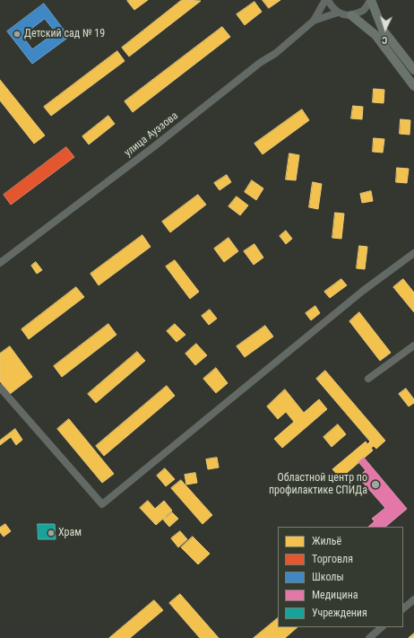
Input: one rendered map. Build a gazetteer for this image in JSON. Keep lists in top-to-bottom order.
{
  "streets": {
    "street": ["улица Ауэзова"]
  },
  "places": ["Детский сад № 19", "Областной центр по профилактике СПИДа", "Храм"],
  "legend": [
    "Жильё",
    "Торговля",
    "Школы",
    "Медицина",
    "Учреждения"
  ],
  "north": "bottom"
}
